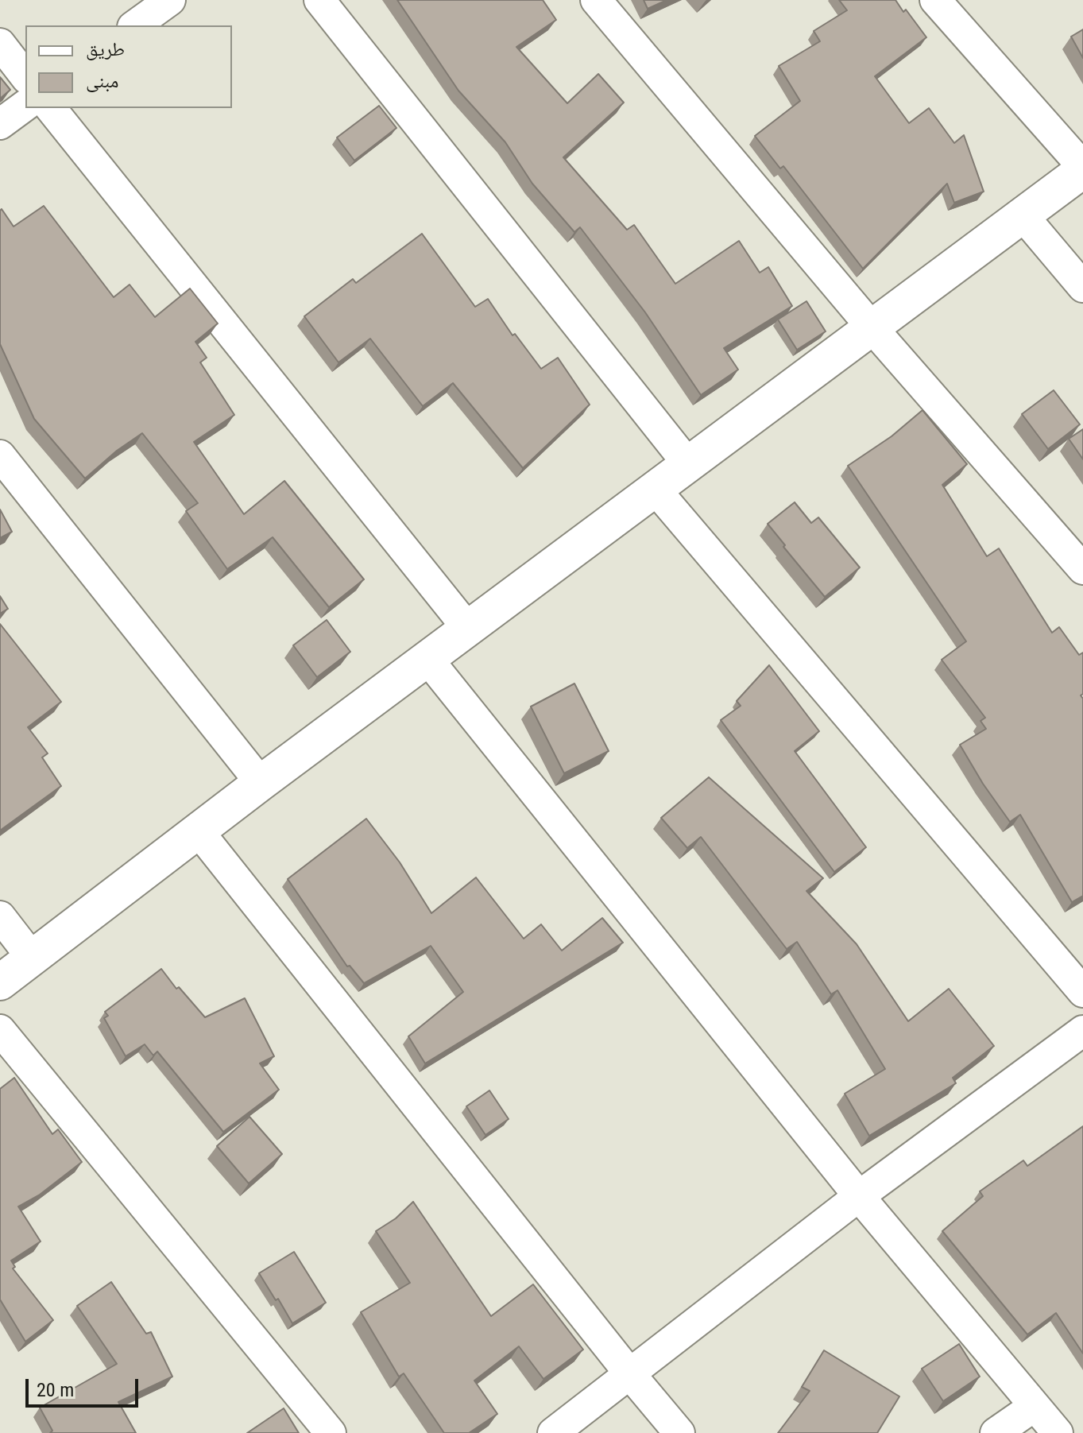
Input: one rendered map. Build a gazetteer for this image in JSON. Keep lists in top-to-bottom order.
{
  "legend": ["طريق", "مبنى"],
  "scale_bar": "20 m"
}
